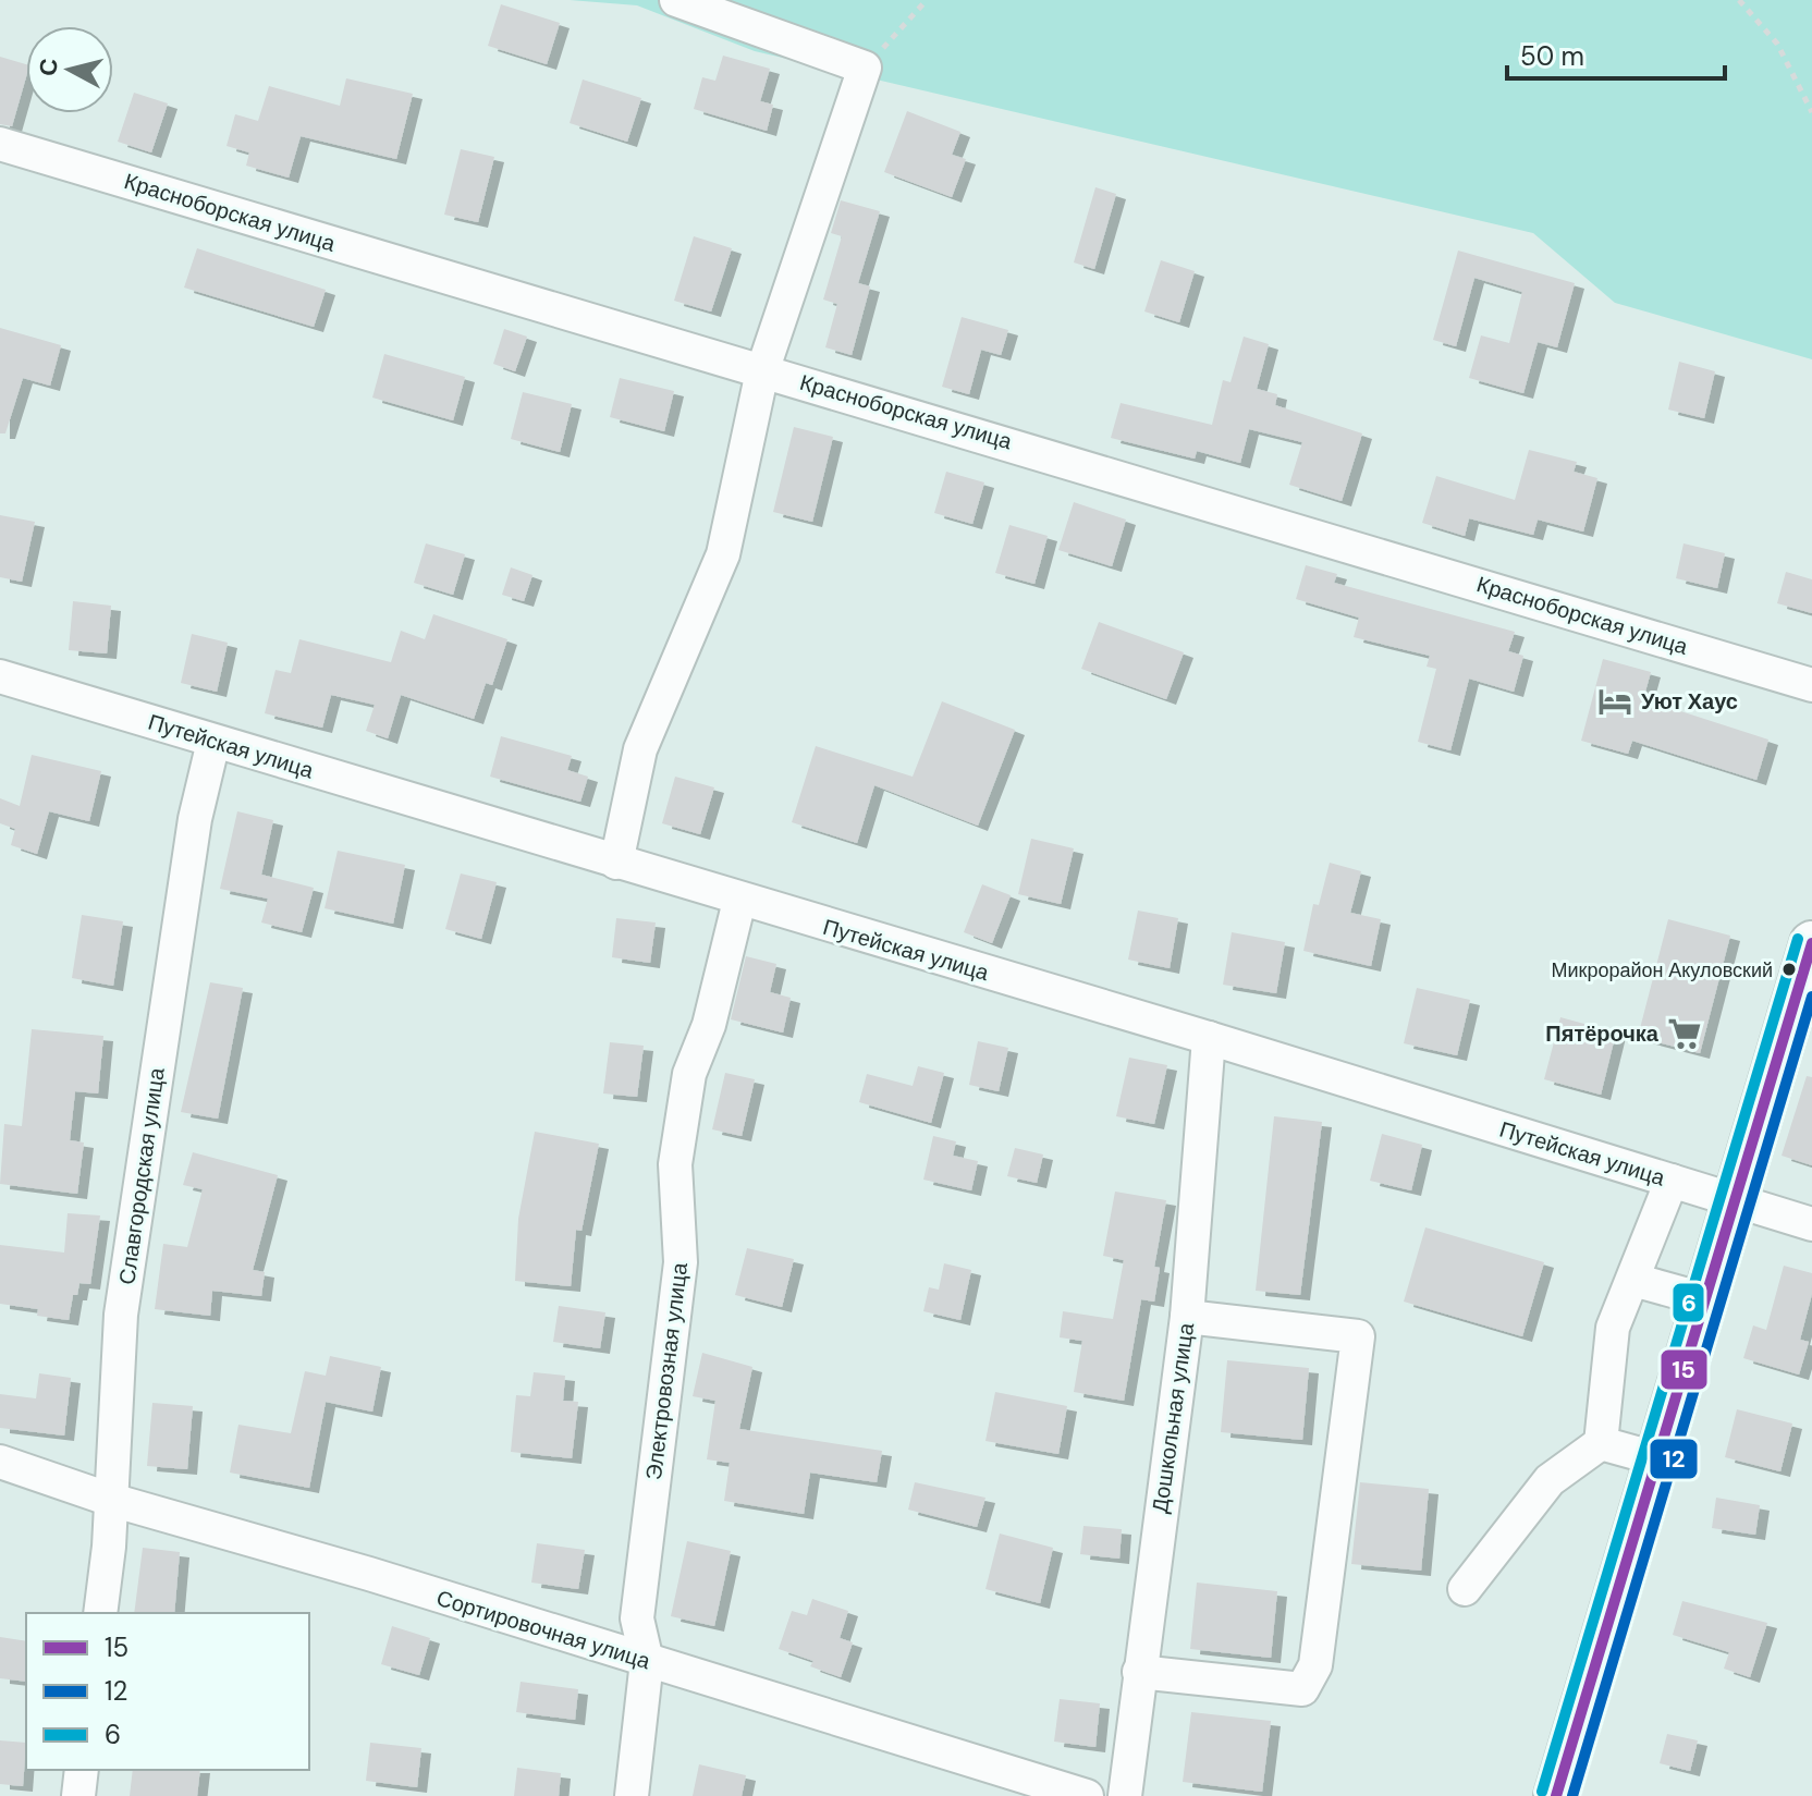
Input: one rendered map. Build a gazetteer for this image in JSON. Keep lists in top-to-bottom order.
{
  "streets": {
    "street": [
      "Красноборская улица",
      "Путейская улица",
      "Славгородская улица",
      "Электровозная улица",
      "Дошкольная улица",
      "Сортировочная улица"
    ]
  },
  "crossings": [
    ["Путейская улица", "Славгородская улица"],
    ["Путейская улица", "Электровозная улица"],
    ["Путейская улица", "Дошкольная улица"],
    ["Славгородская улица", "Сортировочная улица"],
    ["Электровозная улица", "Сортировочная улица"]
  ],
  "places": {
    "hotel": ["Уют Хаус"],
    "other": ["Микрорайон Акуловский"],
    "supermarket": ["Пятёрочка"]
  },
  "lines": ["transit line 6", "transit line 15", "transit line 12"],
  "legend": ["15", "12", "6"],
  "scale_bar": "50 m",
  "north": "left"
}
